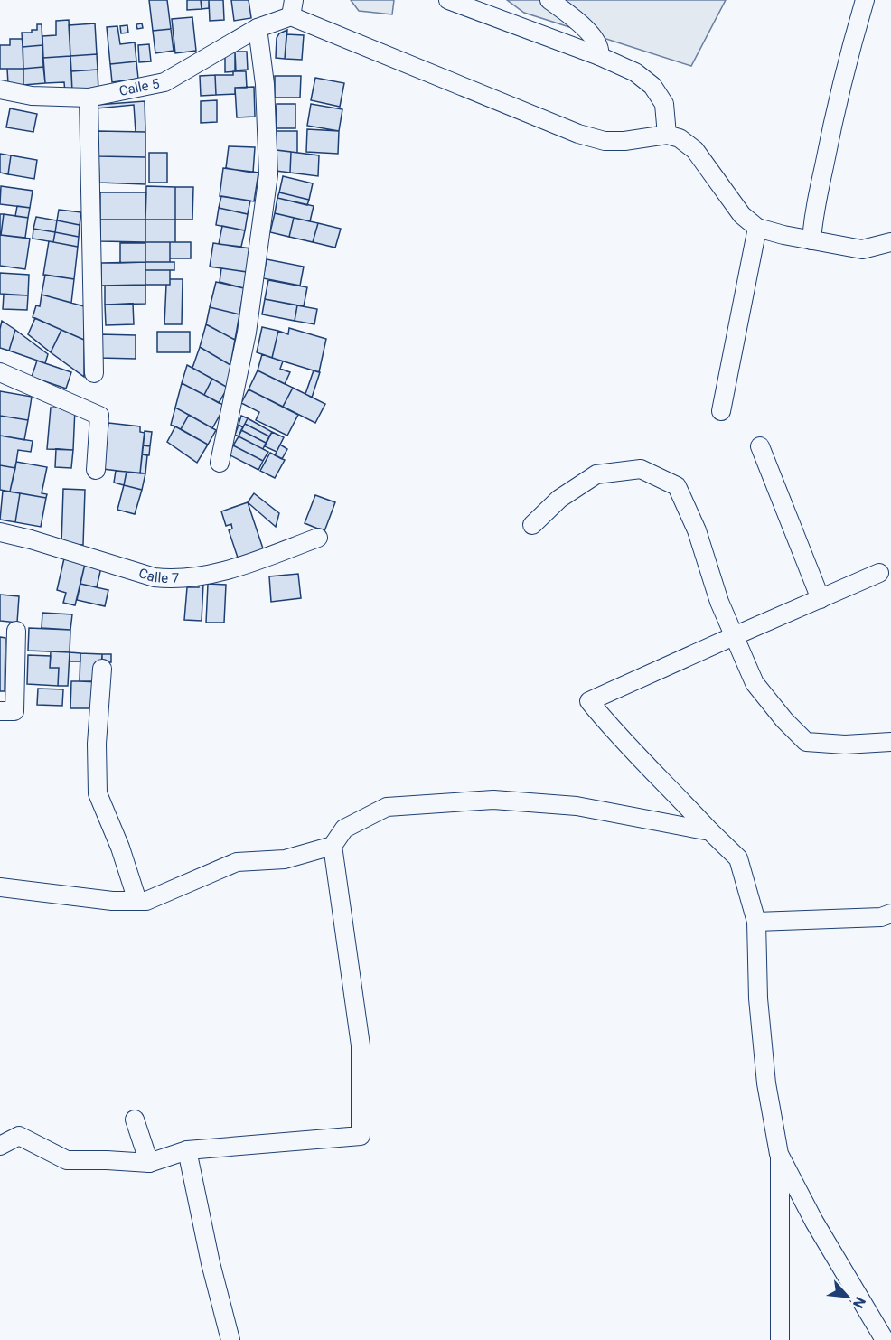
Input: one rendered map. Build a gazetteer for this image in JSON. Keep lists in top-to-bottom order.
{
  "streets": {
    "street": ["Calle 5", "Calle 7"]
  },
  "north": "bottom right"
}
